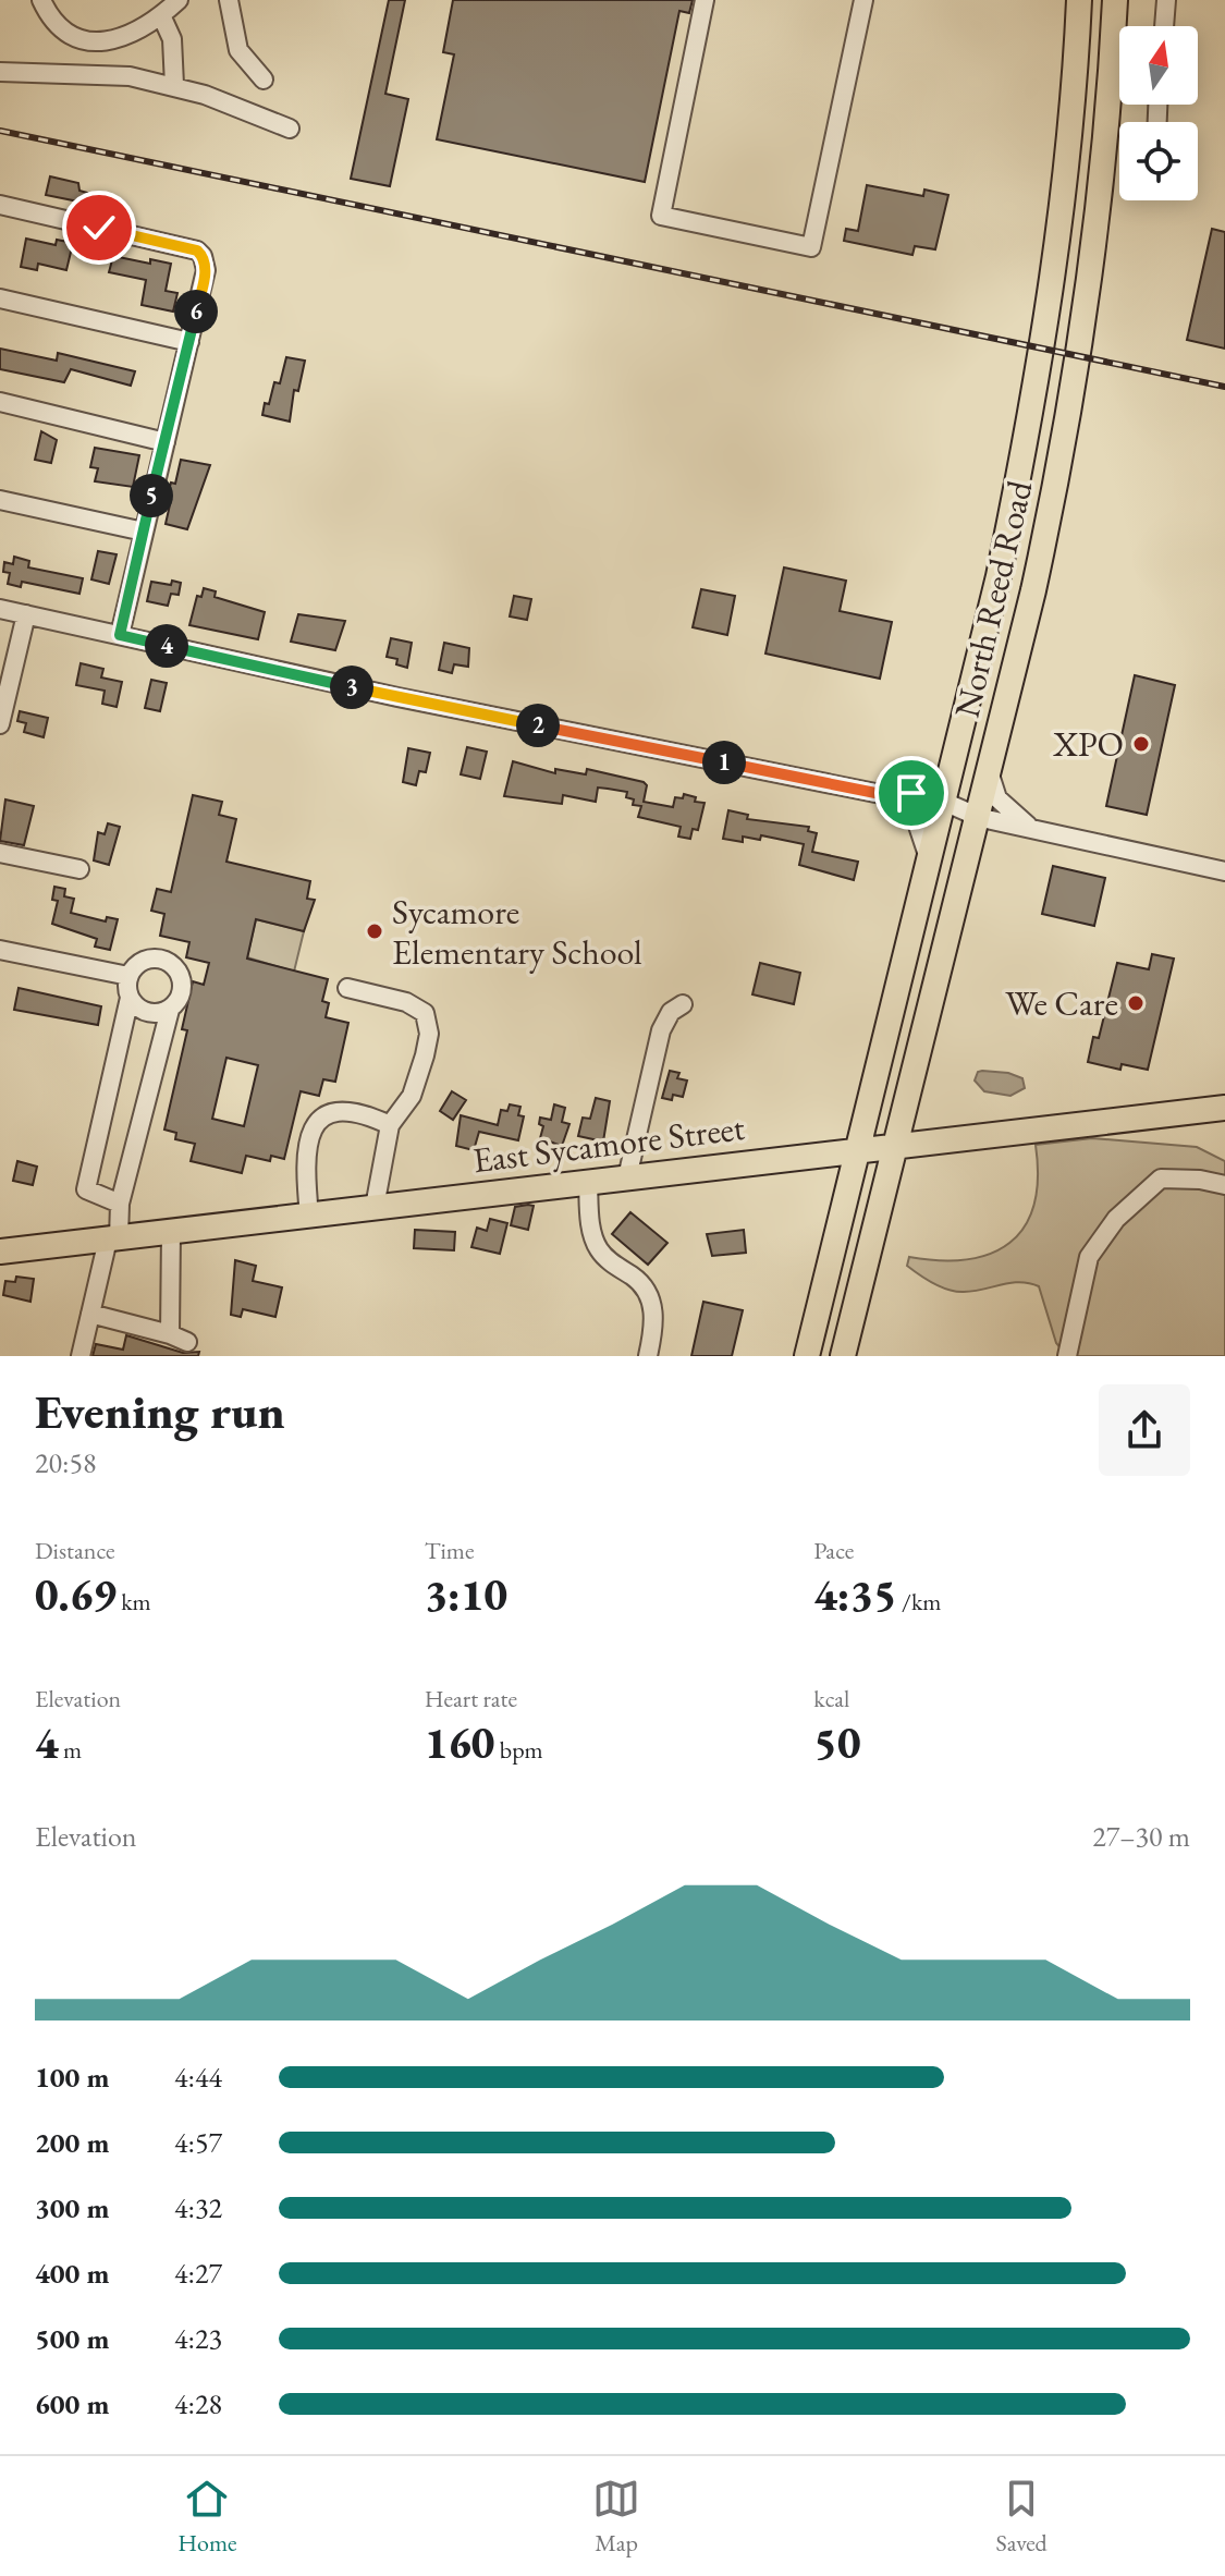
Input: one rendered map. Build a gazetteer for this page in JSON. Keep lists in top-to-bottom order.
{
  "streets": {
    "main road": ["North Reed Road", "East Sycamore Street"]
  },
  "crossings": [
    ["North Reed Road", "East Sycamore Street"]
  ],
  "places": ["XPO", "Sycamore Elementary School", "We Care"],
  "north": "top",
  "page": {
    "pins": [
      "6",
      "5",
      "4",
      "3",
      "2",
      "1"
    ],
    "heading": ["Evening run", "20:58"],
    "stats": [
      ["Distance", "0.69 km"],
      ["Time", "3:10"],
      ["Pace", "4:35 /km"],
      ["Elevation", "4 m"],
      ["Heart rate", "160 bpm"],
      ["kcal", "50"]
    ],
    "chart": ["Elevation", "27–30 m"],
    "list": [
      {
        "name": "100 m",
        "note": "4:44"
      },
      {
        "name": "200 m",
        "note": "4:57"
      },
      {
        "name": "300 m",
        "note": "4:32"
      },
      {
        "name": "400 m",
        "note": "4:27"
      },
      {
        "name": "500 m",
        "note": "4:23"
      },
      {
        "name": "600 m",
        "note": "4:28"
      }
    ],
    "tabs": ["Home", "Map", "Saved"]
  }
}
